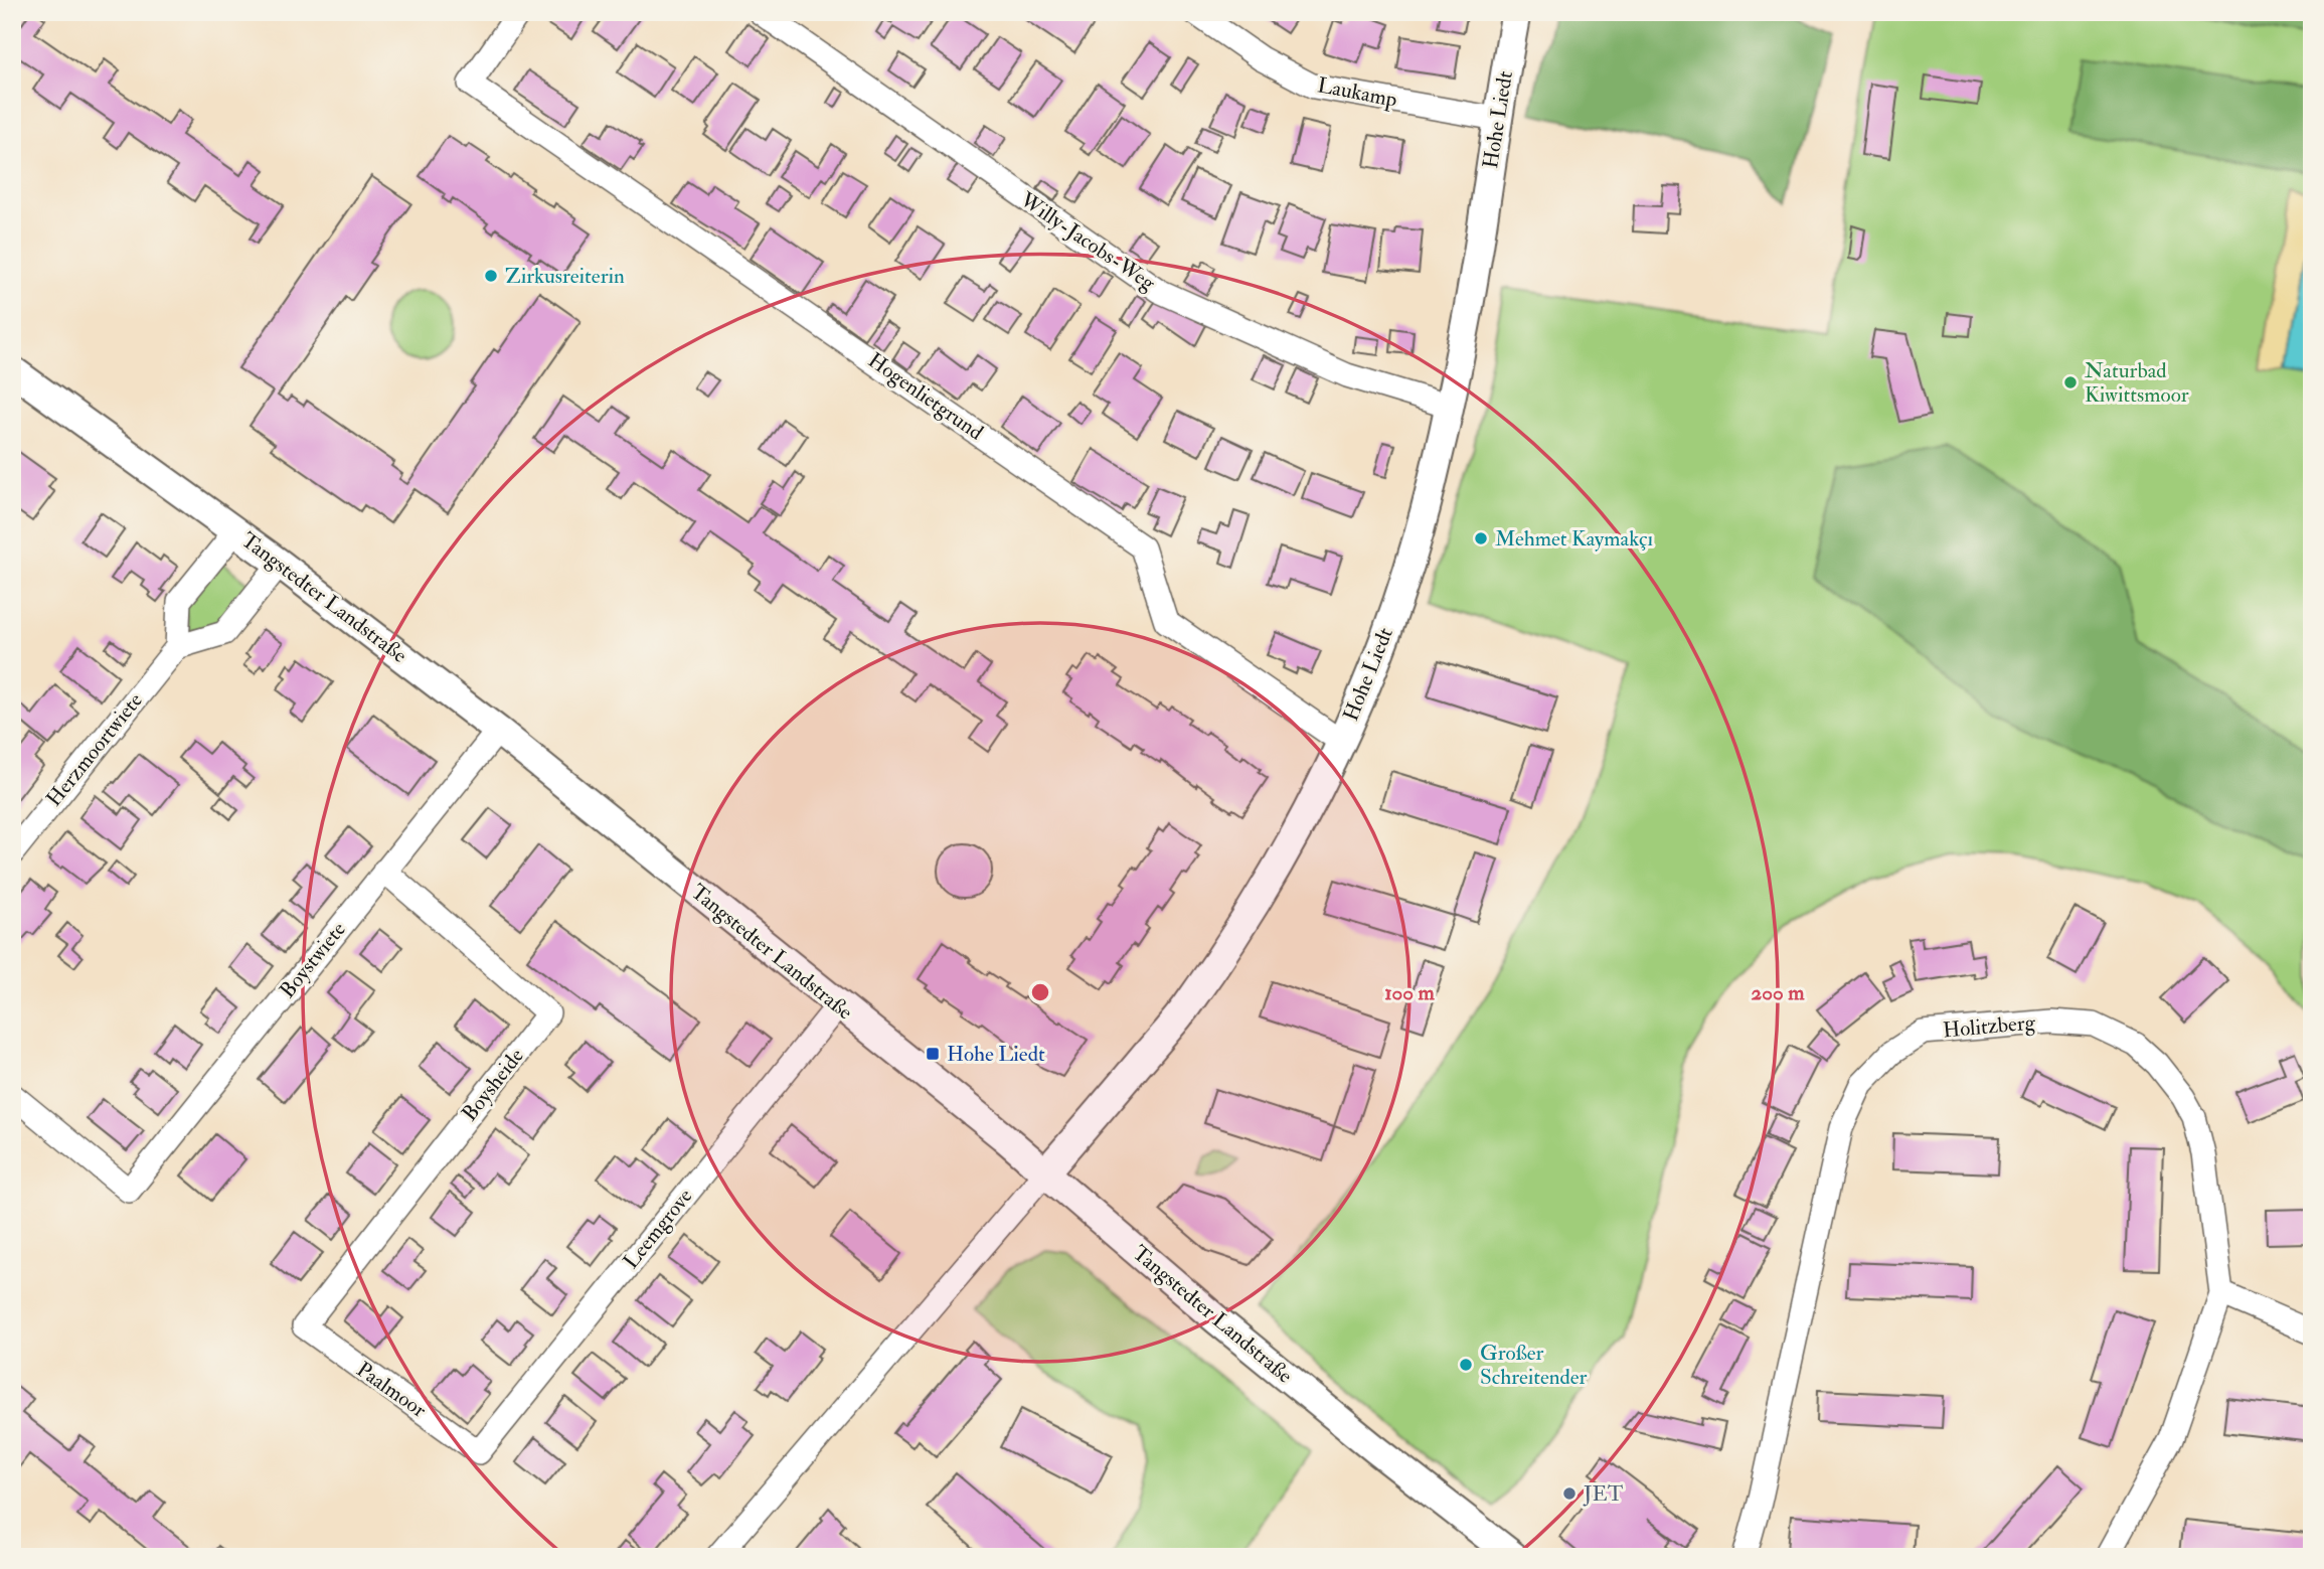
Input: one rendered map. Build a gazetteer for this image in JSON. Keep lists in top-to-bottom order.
{
  "streets": {
    "street": [
      "Laukamp",
      "Hohe Liedt",
      "Willy-Jacobs-Weg",
      "Hogenlietgrund",
      "Tangstedter Landstraße",
      "Herzmoortwiete",
      "Boystwiete",
      "Holitzberg",
      "Boysheide",
      "Leemgrove",
      "Paalmoor"
    ]
  },
  "crossings": [
    ["Laukamp", "Hohe Liedt"],
    ["Hohe Liedt", "Willy-Jacobs-Weg"],
    ["Hohe Liedt", "Hogenlietgrund"],
    ["Hohe Liedt", "Tangstedter Landstraße"],
    ["Tangstedter Landstraße", "Boystwiete"],
    ["Tangstedter Landstraße", "Leemgrove"],
    ["Boystwiete", "Boysheide"],
    ["Boysheide", "Paalmoor"],
    ["Leemgrove", "Paalmoor"]
  ],
  "places": {
    "other": [
      "Zirkusreiterin",
      "Naturbad Kiwittsmoor",
      "Mehmet Kaymakçı",
      "Großer Schreitender",
      "JET"
    ],
    "transit": ["Hohe Liedt"]
  },
  "rings": ["100 m", "200 m"]
}
